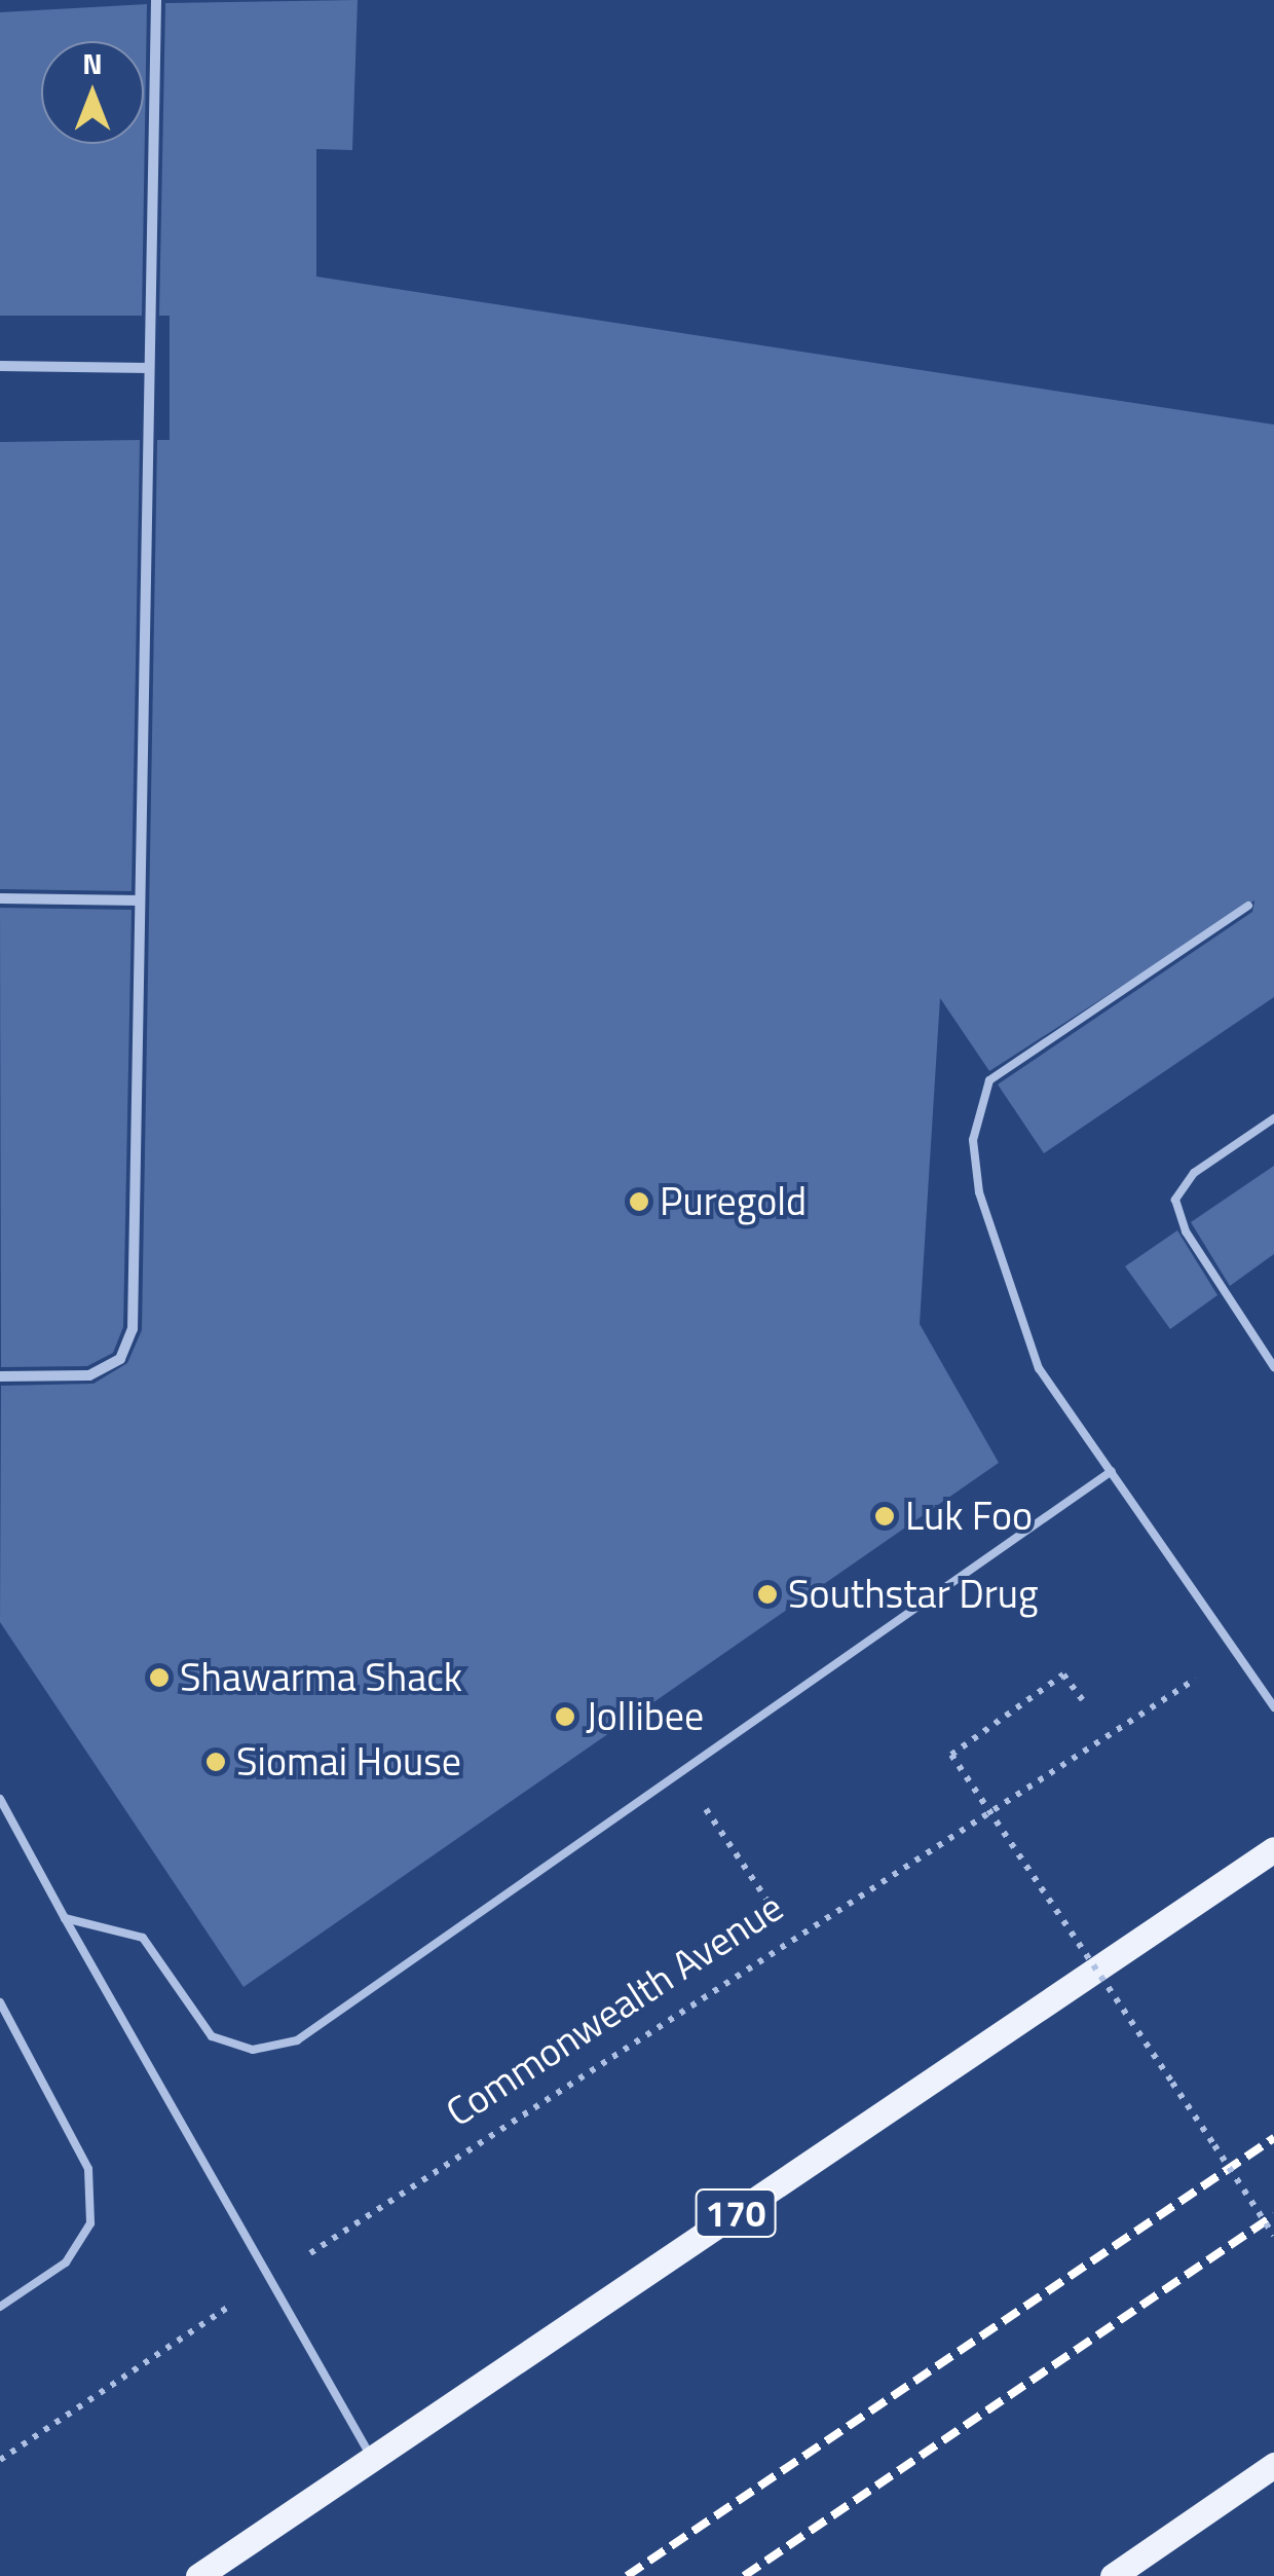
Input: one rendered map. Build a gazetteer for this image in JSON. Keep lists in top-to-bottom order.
{
  "streets": {
    "main road": ["170"],
    "path": ["Commonwealth Avenue"]
  },
  "places": [
    "Puregold",
    "Luk Foo",
    "Southstar Drug",
    "Shawarma Shack",
    "Jollibee",
    "Siomai House"
  ],
  "north": "top"
}
